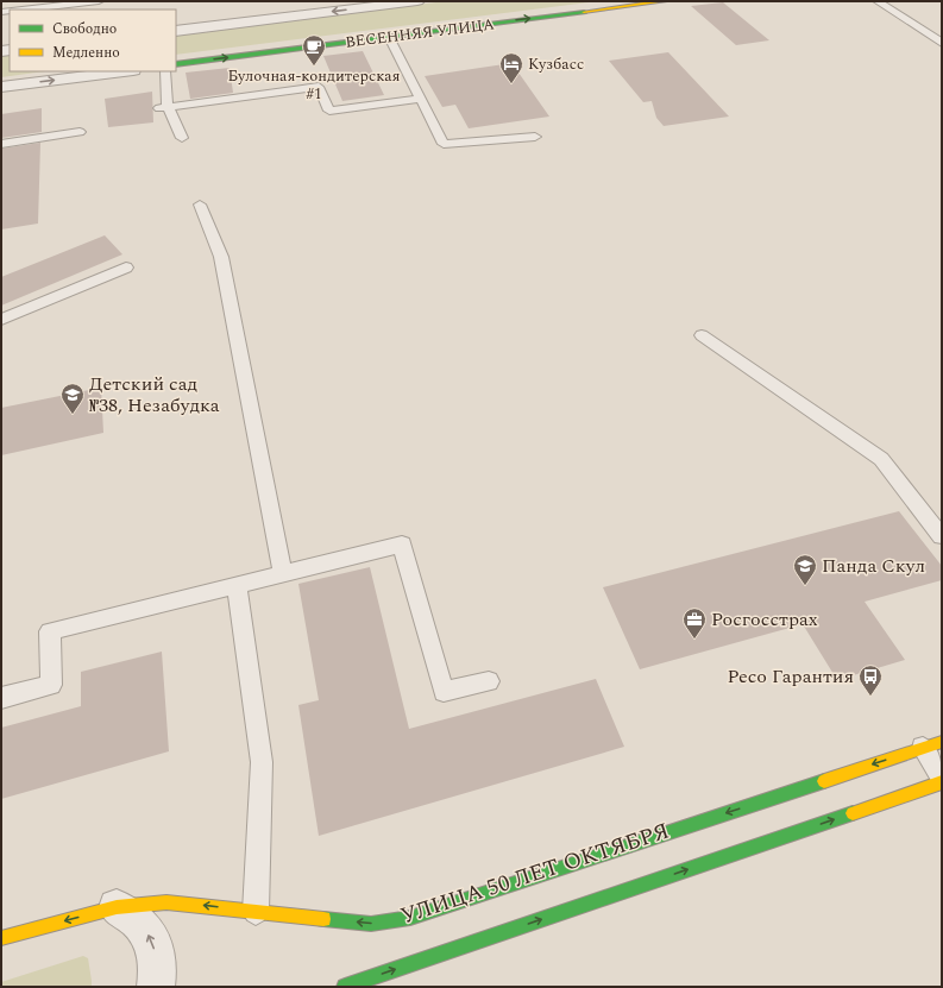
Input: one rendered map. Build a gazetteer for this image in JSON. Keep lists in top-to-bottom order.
{
  "streets": {
    "street": ["ВЕСЕННЯЯ УЛИЦА", "УЛИЦА 50 ЛЕТ ОКТЯБРЯ"]
  },
  "places": {
    "cafe": ["Булочная-кондитерская #1"],
    "hotel": ["Кузбасс"],
    "school or university": ["Детский сад №38, Незабудка", "Панда Скул"],
    "office": ["Росгосстрах"],
    "bus stop": ["Ресо Гарантия"]
  },
  "legend": ["Свободно", "Медленно"]
}
